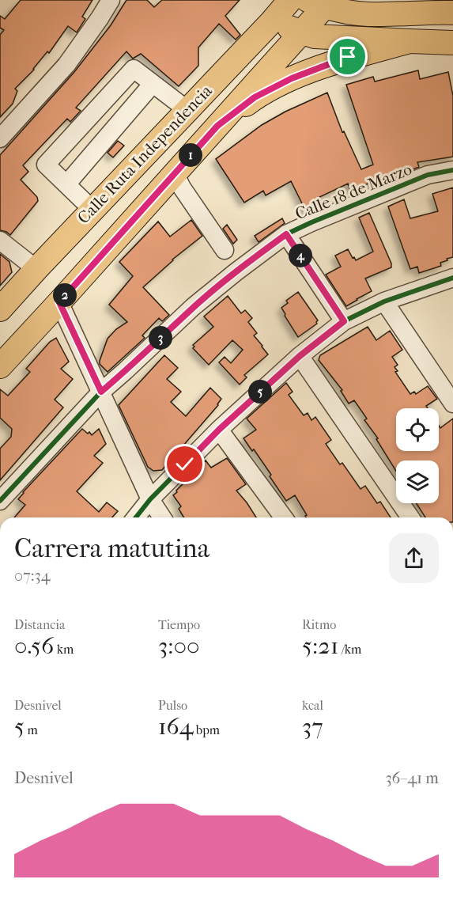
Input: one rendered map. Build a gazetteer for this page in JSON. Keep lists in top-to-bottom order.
{
  "streets": {
    "main road": ["Calle Ruta Independencia"],
    "street": ["Calle 18 de Marzo"]
  },
  "page": {
    "pins": [
      "1",
      "4",
      "2",
      "3",
      "5"
    ],
    "heading": ["Carrera matutina", "07:34"],
    "stats": [
      ["Distancia", "0.56 km"],
      ["Tiempo", "3:00"],
      ["Ritmo", "5:21 /km"],
      ["Desnivel", "5 m"],
      ["Pulso", "164 bpm"],
      ["kcal", "37"]
    ],
    "chart": ["Desnivel", "36–41 m"]
  }
}
